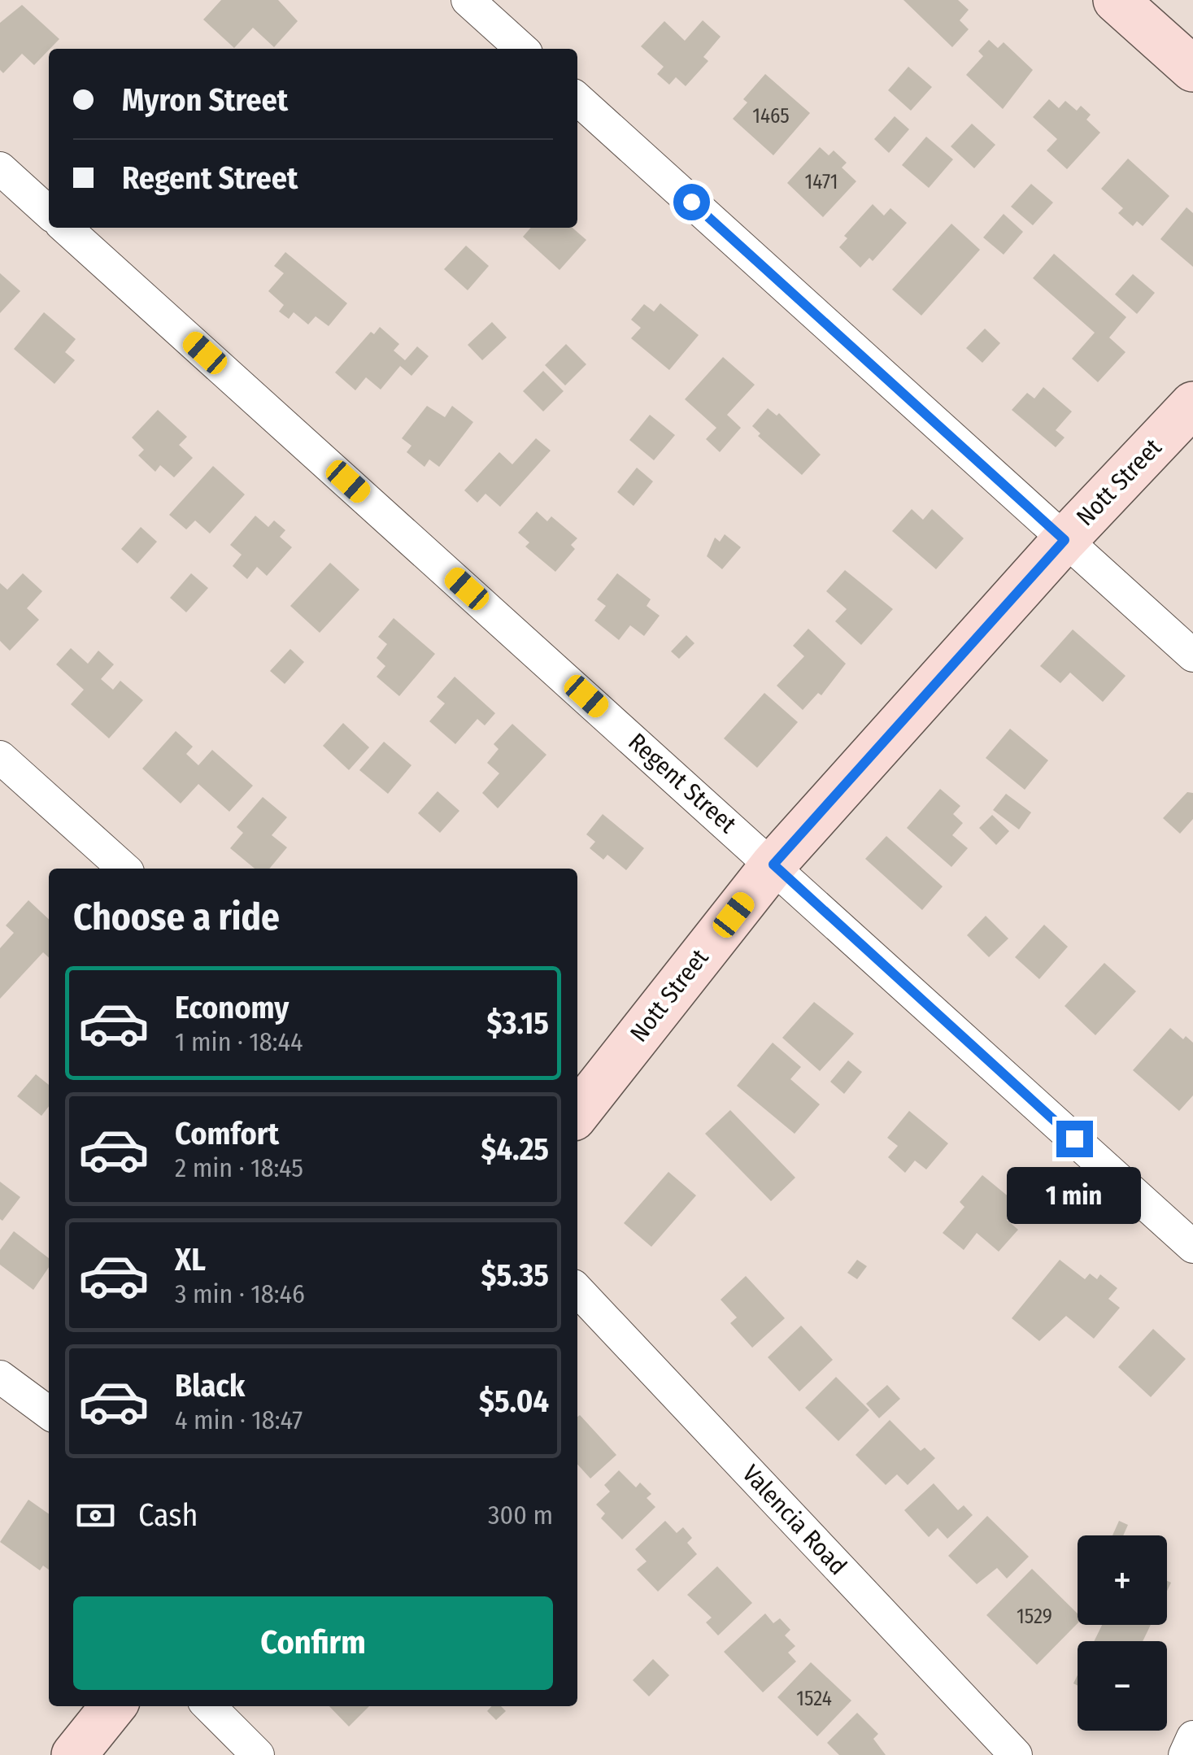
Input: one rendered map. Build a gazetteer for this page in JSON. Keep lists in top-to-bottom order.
{
  "streets": {
    "main road": ["Nott Street"],
    "street": ["Regent Street", "Valencia Road"]
  },
  "crossings": [
    ["Nott Street", "Regent Street"]
  ],
  "house_numbers": [
    "1465",
    "1471",
    "1529",
    "1524"
  ],
  "page": {
    "banner": ["Myron Street", "Regent Street"],
    "heading": "Choose a ride",
    "list": [
      {
        "name": "Economy",
        "note": "1 min · 18:44",
        "value": "$3.15"
      },
      {
        "name": "Comfort",
        "note": "2 min · 18:45",
        "value": "$4.25"
      },
      {
        "name": "XL",
        "note": "3 min · 18:46",
        "value": "$5.35"
      },
      {
        "name": "Black",
        "note": "4 min · 18:47",
        "value": "$5.04"
      }
    ],
    "bubble": "1 min",
    "pay": ["Cash", "300 m"],
    "map_buttons": ["+", "−"],
    "buttons": "Confirm"
  }
}
